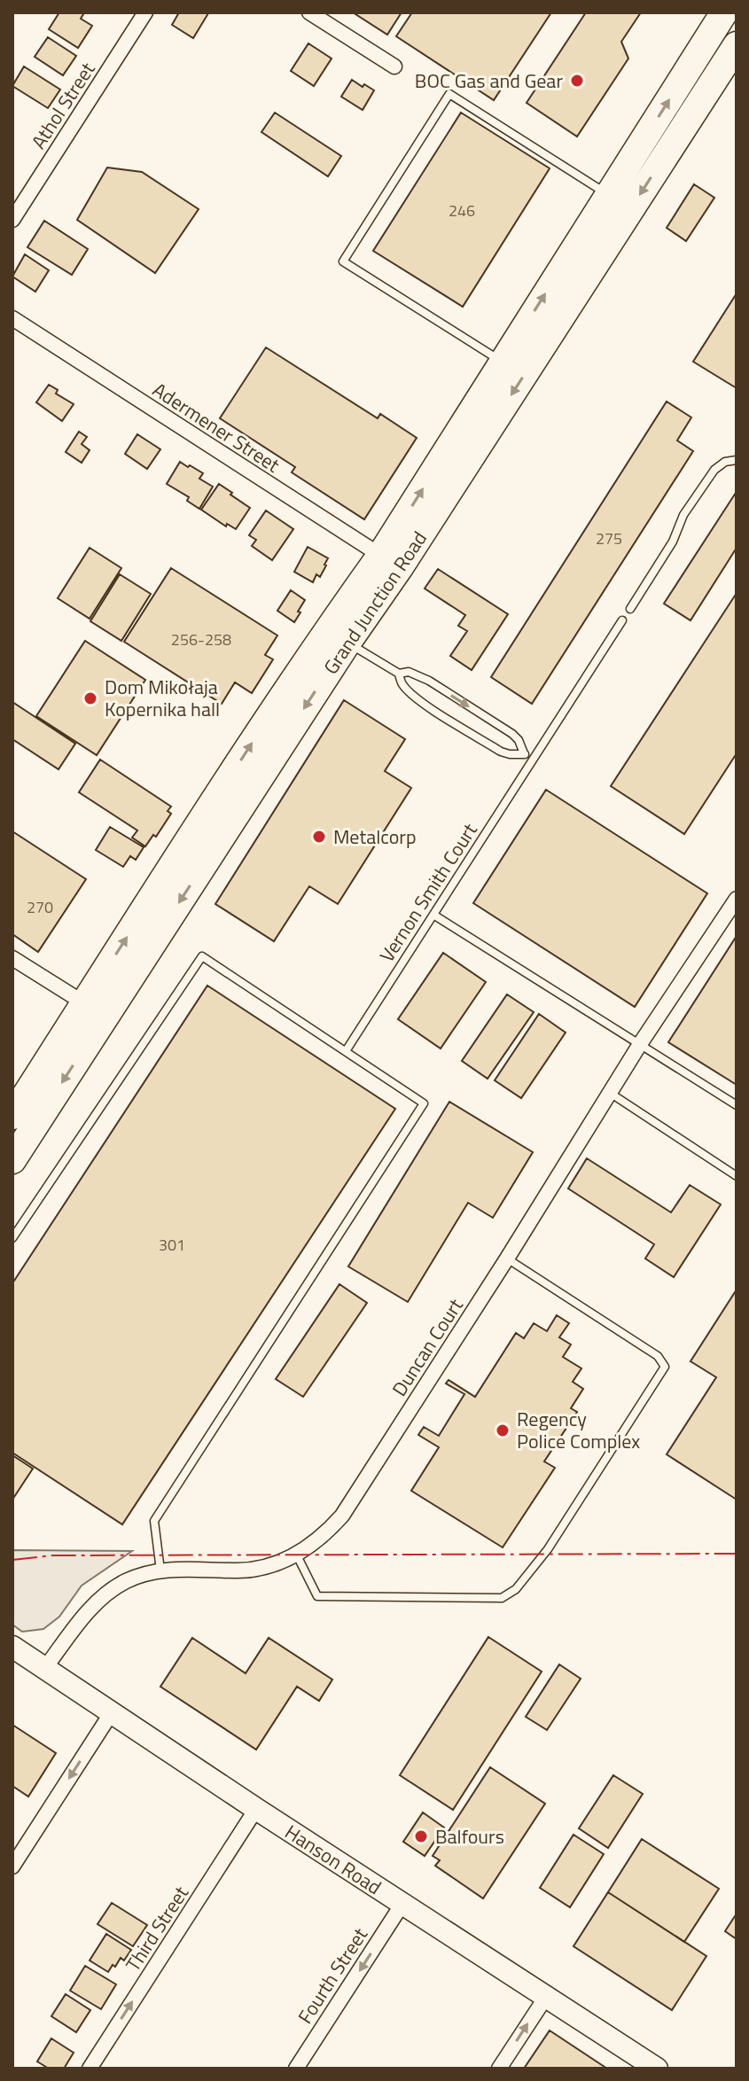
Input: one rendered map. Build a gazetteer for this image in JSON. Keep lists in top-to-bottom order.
{
  "streets": {
    "highway": ["Grand Junction Road"],
    "main road": ["Hanson Road"],
    "street": [
      "Athol Street",
      "Adermener Street",
      "Duncan Court",
      "Third Street",
      "Fourth Street"
    ],
    "lane": ["Vernon Smith Court"]
  },
  "crossings": [
    ["Adermener Street", "Grand Junction Road"],
    ["Duncan Court", "Hanson Road"],
    ["Hanson Road", "Third Street"],
    ["Hanson Road", "Fourth Street"]
  ],
  "one_way": ["Third Street", "Fourth Street"],
  "places": [
    "BOC Gas and Gear",
    "Dom Mikołaja Kopernika hall",
    "Metalcorp",
    "Regency Police Complex",
    "Balfours"
  ],
  "house_numbers": [
    "246",
    "275",
    "256-258",
    "270",
    "301"
  ]
}
